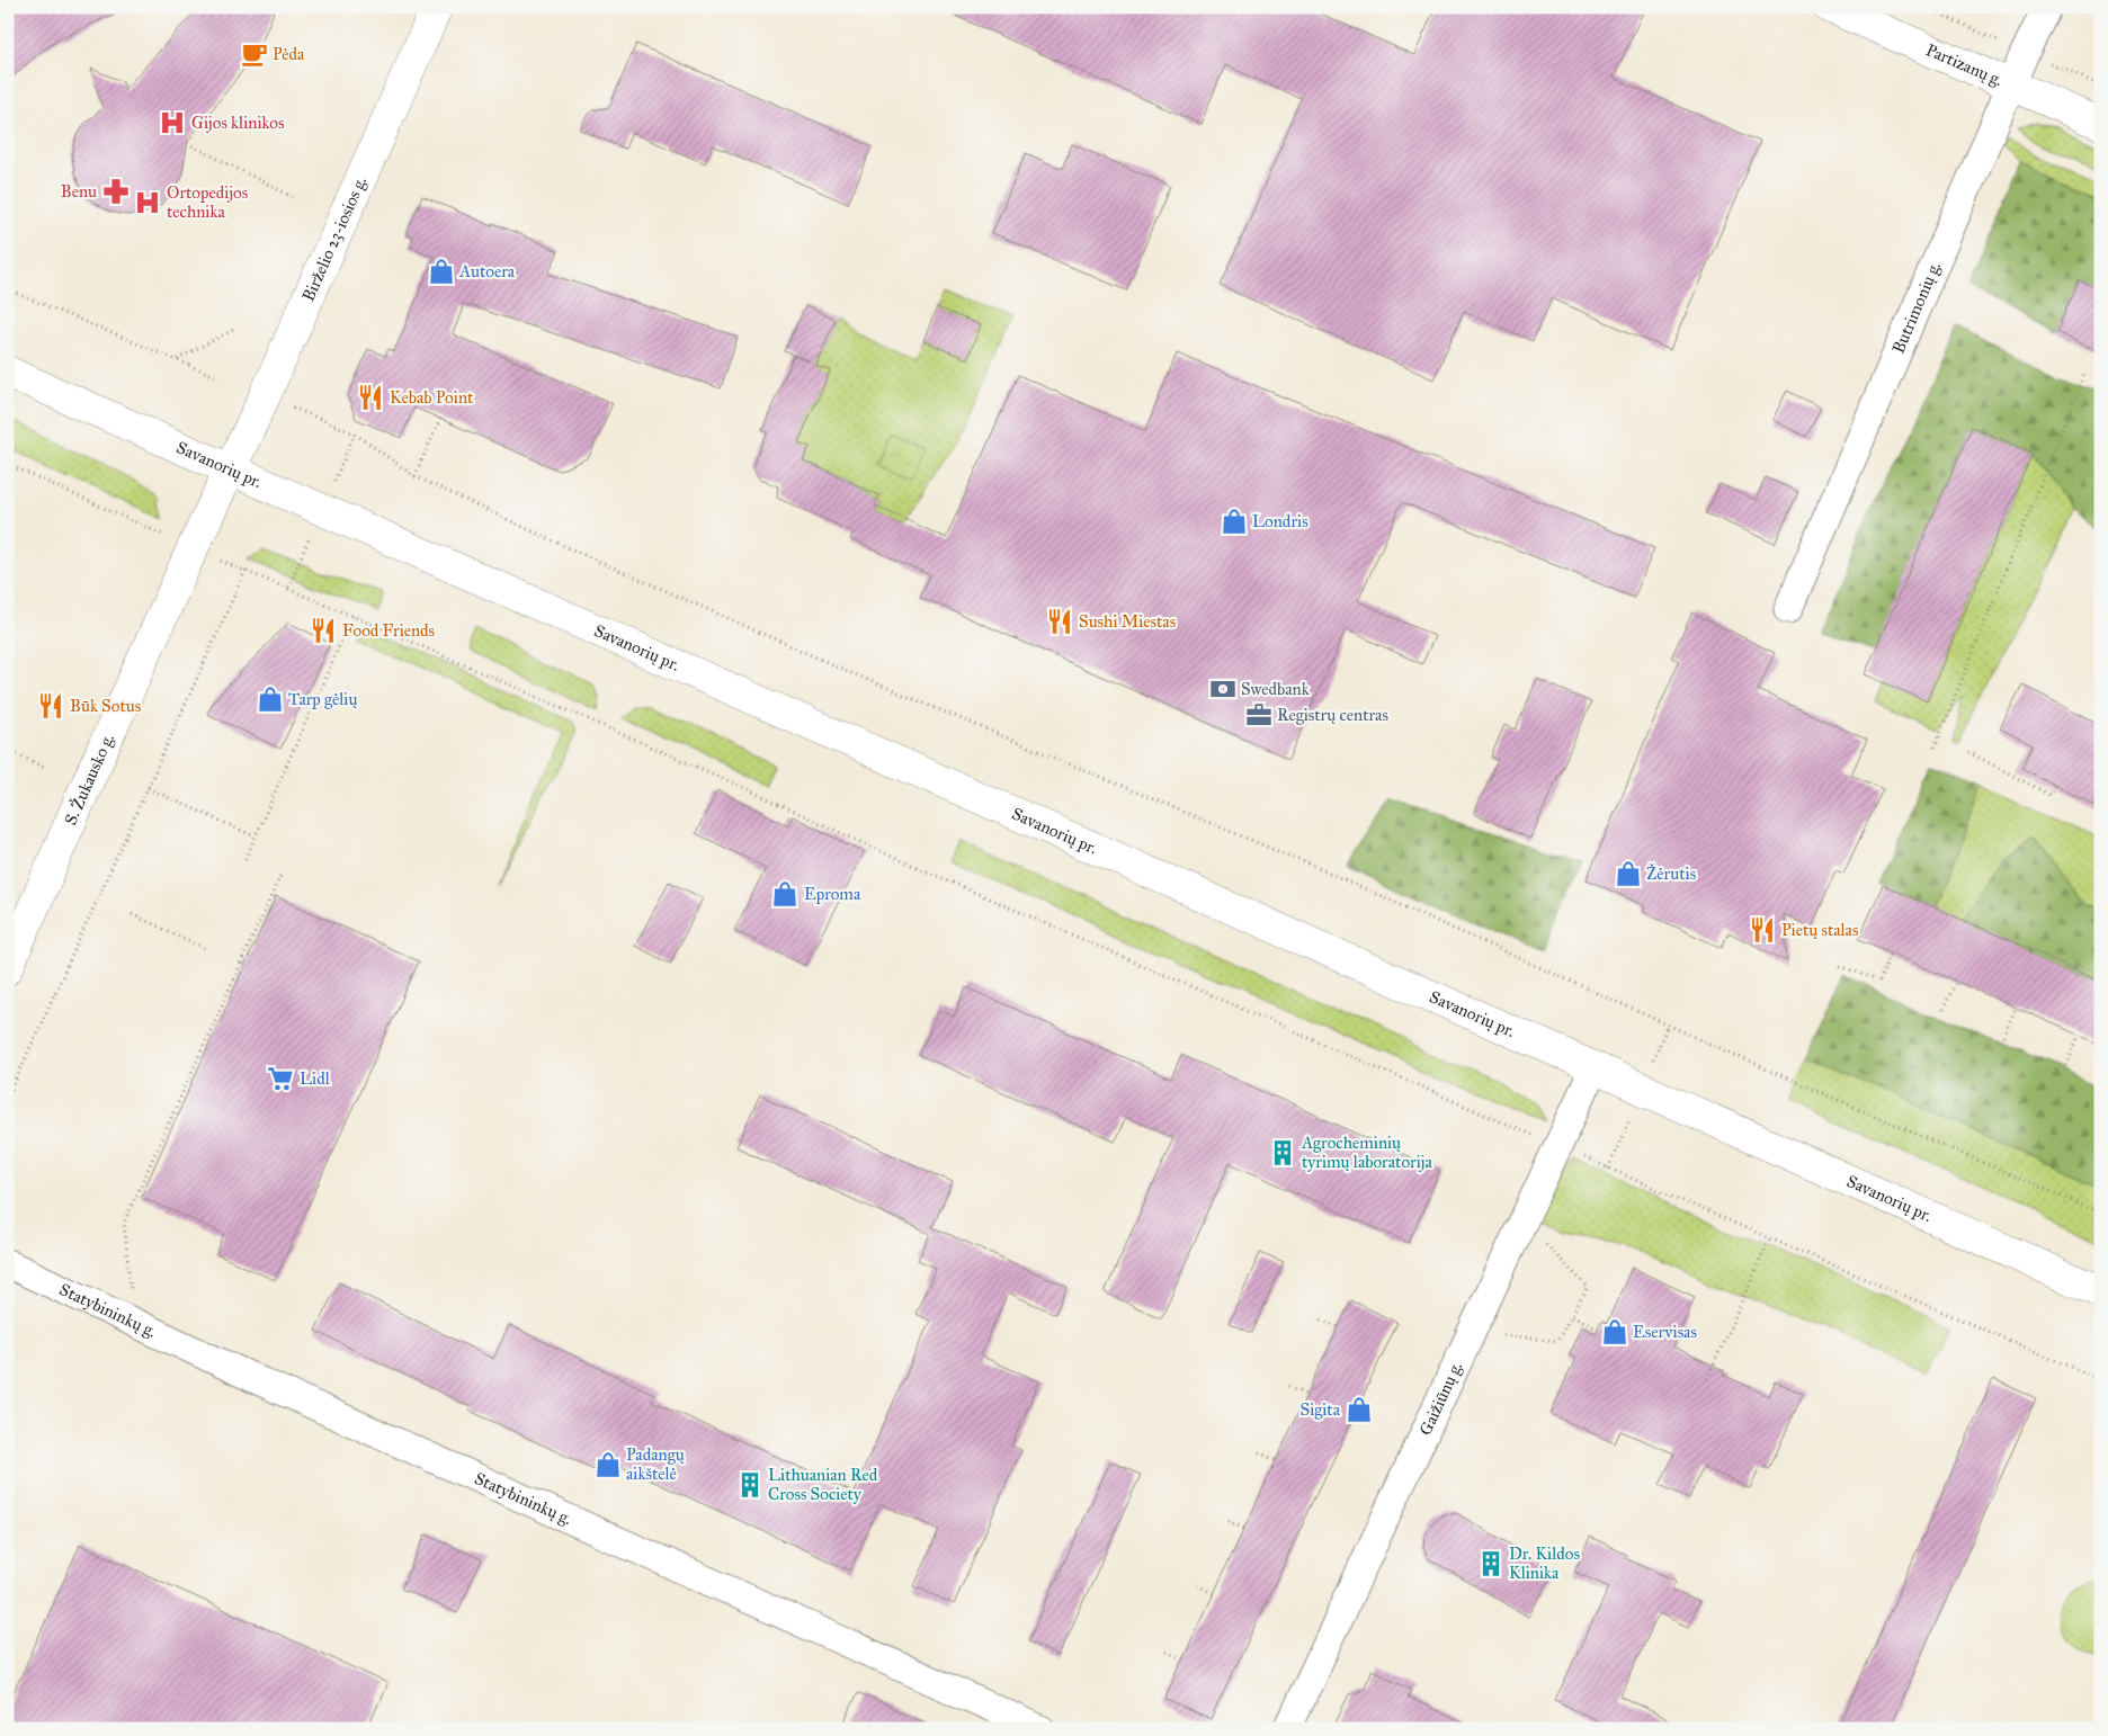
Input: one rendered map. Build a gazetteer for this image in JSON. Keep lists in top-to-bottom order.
{
  "streets": {
    "main road": [
      "Partizanų g.",
      "Birželio 23-iosios g.",
      "Savanorių pr.",
      "S. Žukausko g."
    ],
    "street": ["Butrimonių g.", "Statybininkų g.", "Gaižiūnų g."]
  },
  "crossings": [
    ["Partizanų g.", "Butrimonių g."],
    ["Birželio 23-iosios g.", "Savanorių pr."],
    ["Birželio 23-iosios g.", "S. Žukausko g."],
    ["Savanorių pr.", "S. Žukausko g."],
    ["Savanorių pr.", "Gaižiūnų g."]
  ],
  "places": {
    "cafe": ["Pėda"],
    "hospital": ["Gijos klinikos", "Ortopedijos technika"],
    "pharmacy": ["Benu"],
    "shop": [
      "Autoera",
      "Londris",
      "Tarp gėlių",
      "Žėrutis",
      "Eproma",
      "Eservisas",
      "Sigita",
      "Padangų aikštelė"
    ],
    "restaurant": [
      "Kebab Point",
      "Sushi Miestas",
      "Food Friends",
      "Būk Sotus",
      "Pietų stalas"
    ],
    "bank": ["Swedbank"],
    "office": ["Registrų centras"],
    "supermarket": ["Lidl"],
    "building": ["Agrocheminių tyrimų laboratorija", "Lithuanian Red Cross Society", "Dr. Kildos Klinika"]
  }
}
